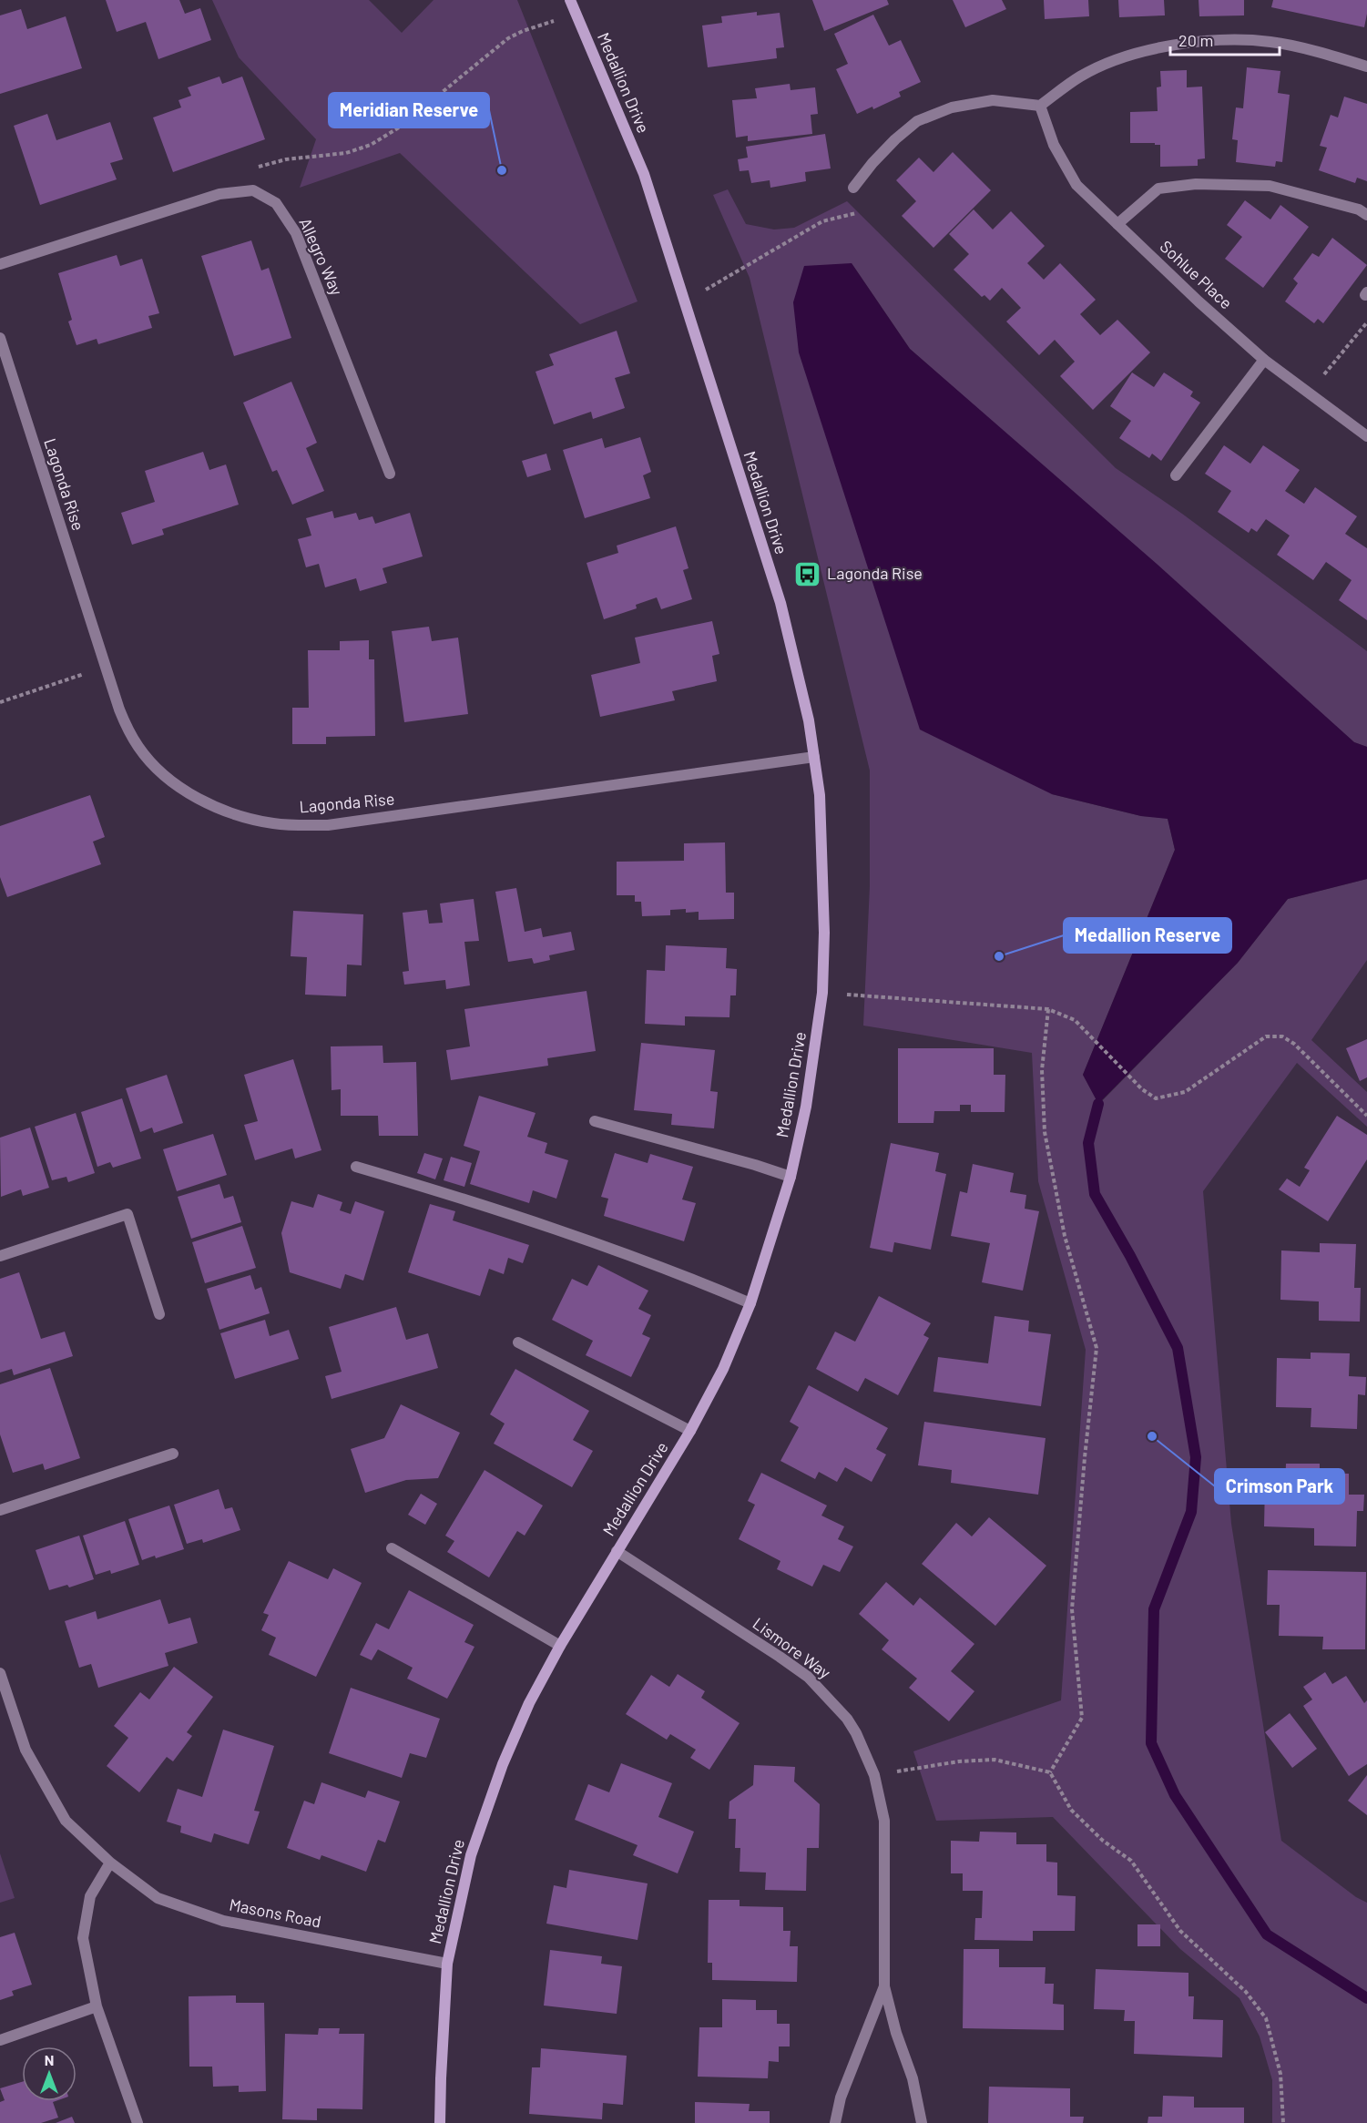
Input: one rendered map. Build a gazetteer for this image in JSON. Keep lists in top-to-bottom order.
{
  "streets": {
    "street": [
      "Medallion Drive",
      "Allegro Way",
      "Sohlue Place",
      "Lagonda Rise",
      "Lismore Way",
      "Masons Road"
    ]
  },
  "crossings": [
    ["Medallion Drive", "Lagonda Rise"],
    ["Medallion Drive", "Lismore Way"],
    ["Medallion Drive", "Masons Road"]
  ],
  "places": {
    "other": ["Meridian Reserve", "Medallion Reserve", "Crimson Park"],
    "bus stop": ["Lagonda Rise"]
  },
  "scale_bar": "20 m",
  "north": "top"
}
